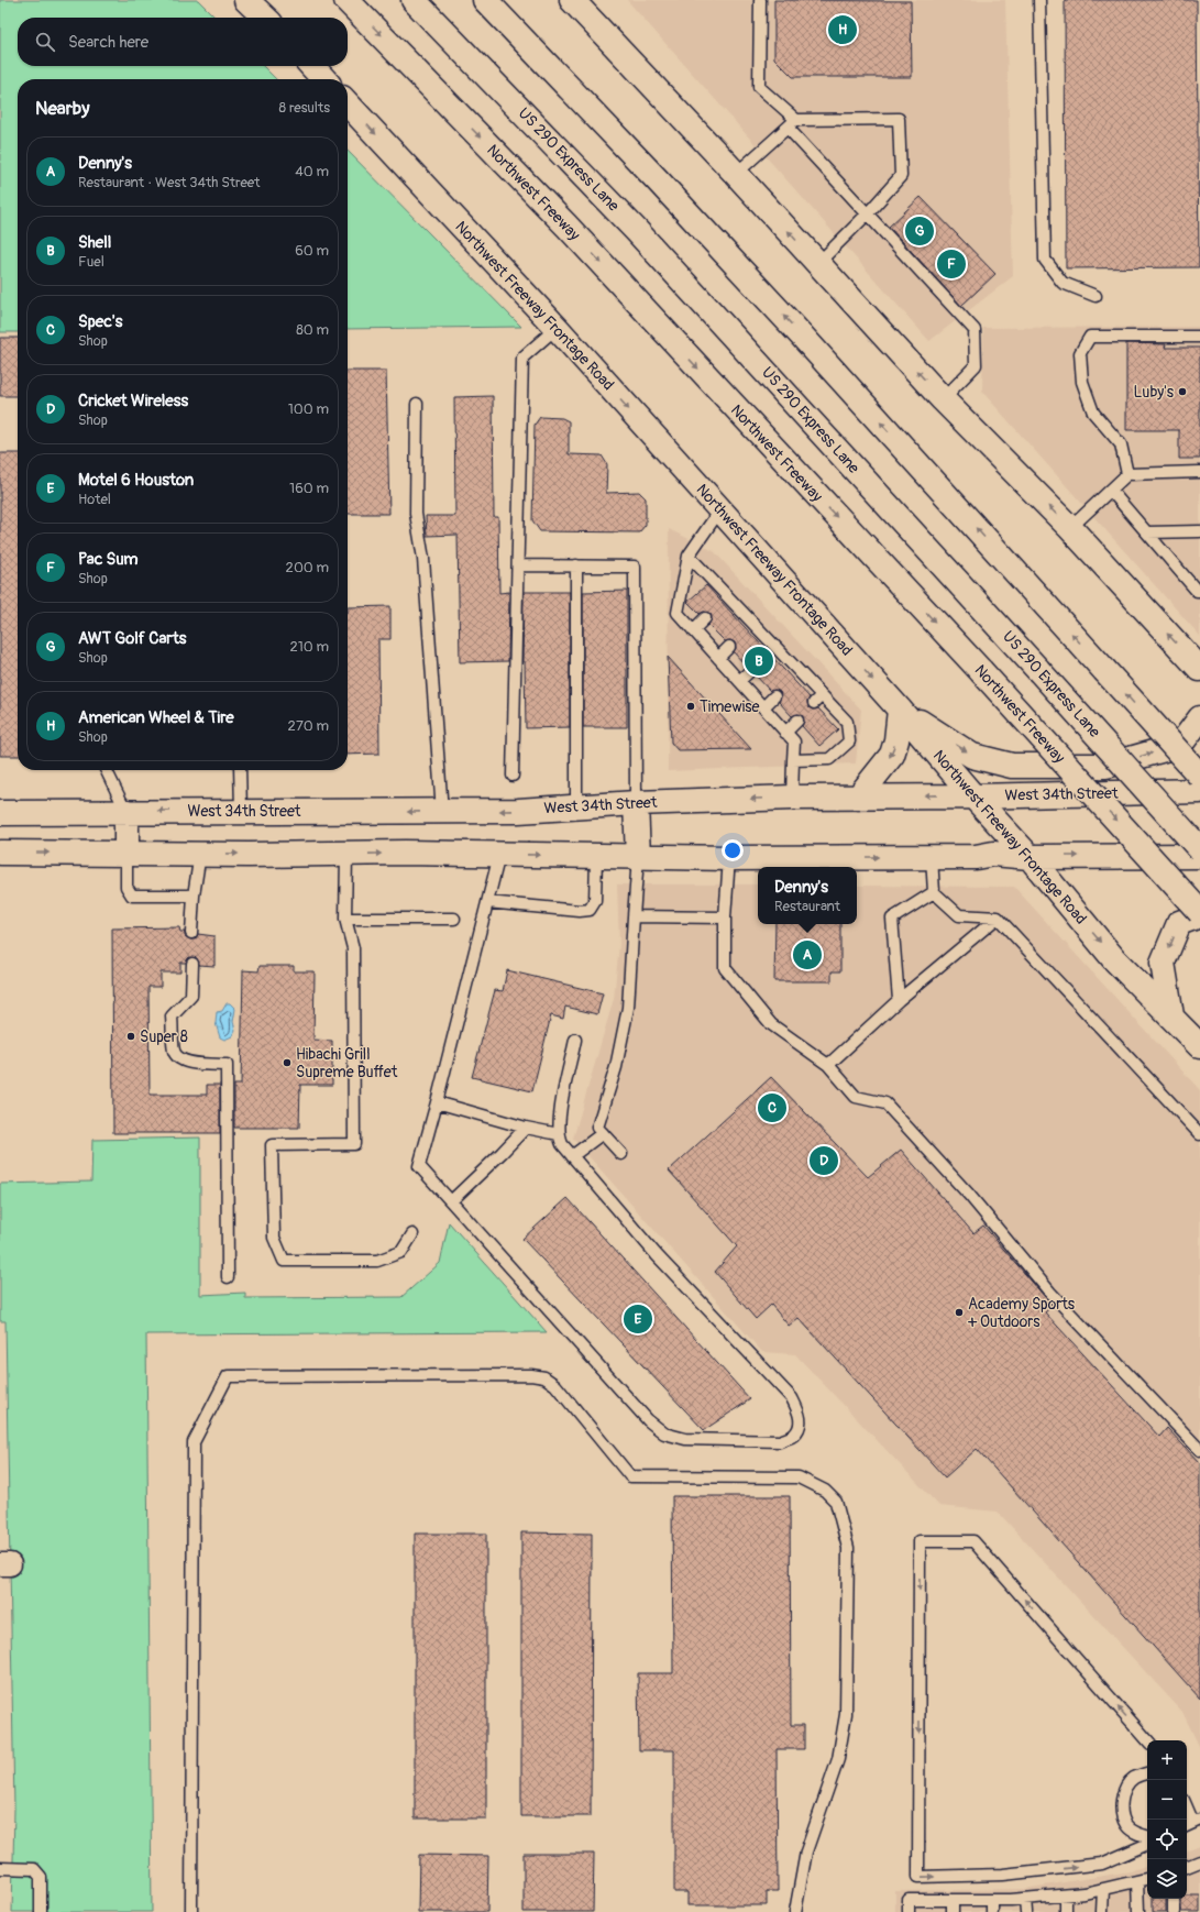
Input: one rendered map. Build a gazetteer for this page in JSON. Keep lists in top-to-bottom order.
{
  "streets": {
    "main road": [
      "US 290 Express Lane",
      "Northwest Freeway",
      "Northwest Freeway Frontage Road",
      "West 34th Street"
    ]
  },
  "crossings": [
    ["Northwest Freeway Frontage Road", "West 34th Street"]
  ],
  "places": [
    "Luby's",
    "Timewise",
    "Super 8",
    "Hibachi Grill Supreme Buffet",
    "Academy Sports + Outdoors"
  ],
  "page": {
    "pins": [
      "H",
      "G",
      "F",
      "B",
      "A",
      "C",
      "D",
      "E"
    ],
    "search": "Search here",
    "heading": ["Nearby", "8 results"],
    "list": [
      {
        "mark": "A",
        "name": "Denny's",
        "note": "Restaurant · West 34th Street",
        "value": "40 m"
      },
      {
        "mark": "B",
        "name": "Shell",
        "note": "Fuel",
        "value": "60 m"
      },
      {
        "mark": "C",
        "name": "Spec's",
        "note": "Shop",
        "value": "80 m"
      },
      {
        "mark": "D",
        "name": "Cricket Wireless",
        "note": "Shop",
        "value": "100 m"
      },
      {
        "mark": "E",
        "name": "Motel 6 Houston",
        "note": "Hotel",
        "value": "160 m"
      },
      {
        "mark": "F",
        "name": "Pac Sum",
        "note": "Shop",
        "value": "200 m"
      },
      {
        "mark": "G",
        "name": "AWT Golf Carts",
        "note": "Shop",
        "value": "210 m"
      },
      {
        "mark": "H",
        "name": "American Wheel & Tire",
        "note": "Shop",
        "value": "270 m"
      }
    ],
    "popup": ["Denny's", "Restaurant"],
    "map_buttons": ["+", "−"]
  }
}
